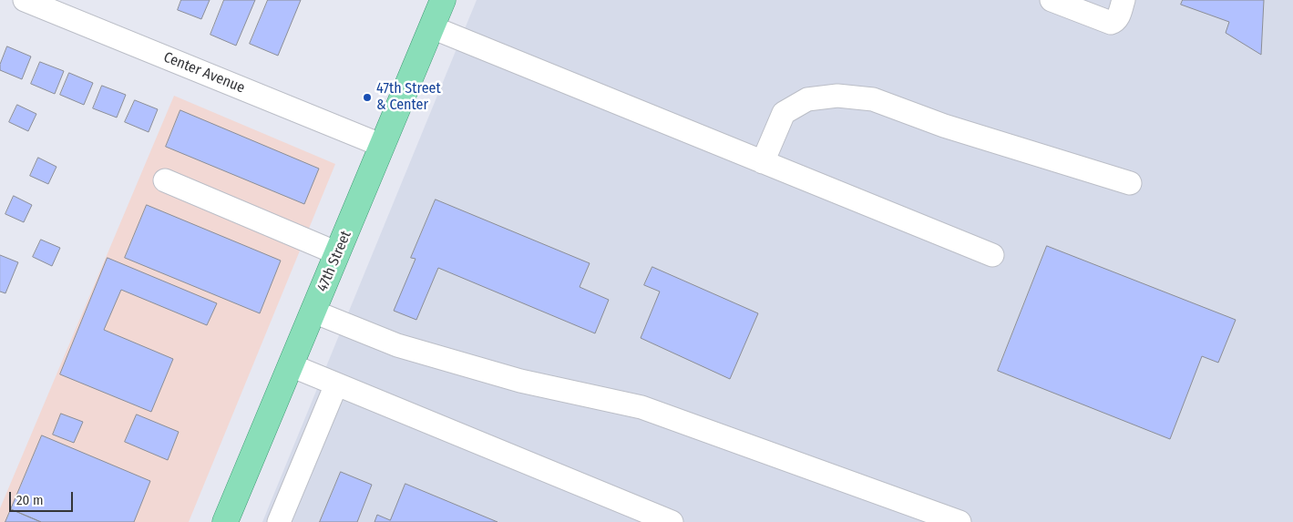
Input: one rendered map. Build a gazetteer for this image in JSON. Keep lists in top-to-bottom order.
{
  "streets": {
    "main road": ["47th Street"],
    "street": ["Center Avenue"]
  },
  "crossings": [
    ["Center Avenue", "47th Street"]
  ],
  "places": ["47th Street & Center"],
  "scale_bar": "20 m"
}
